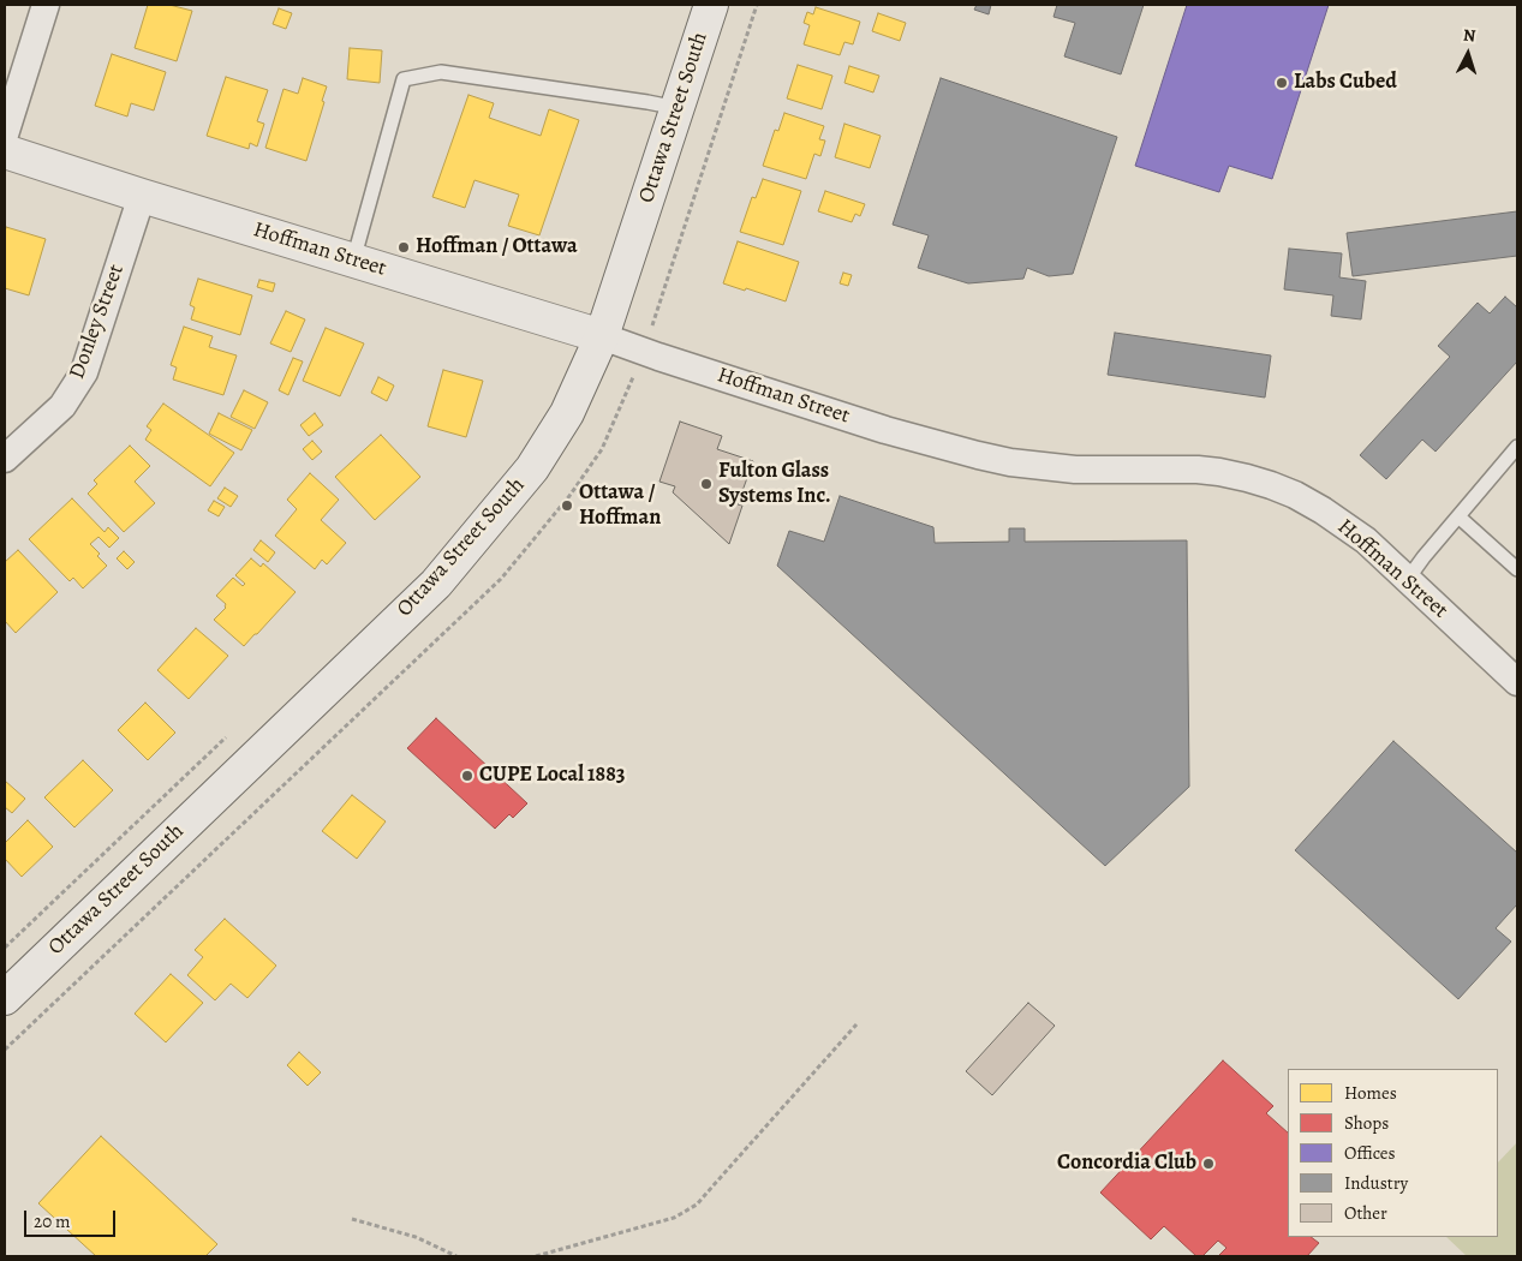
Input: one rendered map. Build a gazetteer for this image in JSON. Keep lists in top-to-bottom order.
{
  "streets": {
    "main road": ["Ottawa Street South", "Hoffman Street"],
    "street": ["Donley Street"]
  },
  "crossings": [
    ["Ottawa Street South", "Hoffman Street"],
    ["Hoffman Street", "Donley Street"]
  ],
  "places": [
    "Labs Cubed",
    "Hoffman / Ottawa",
    "Fulton Glass Systems Inc.",
    "Ottawa / Hoffman",
    "CUPE Local 1883",
    "Concordia Club"
  ],
  "legend": [
    "Homes",
    "Shops",
    "Offices",
    "Industry",
    "Other"
  ],
  "scale_bar": "20 m",
  "north": "top"
}
